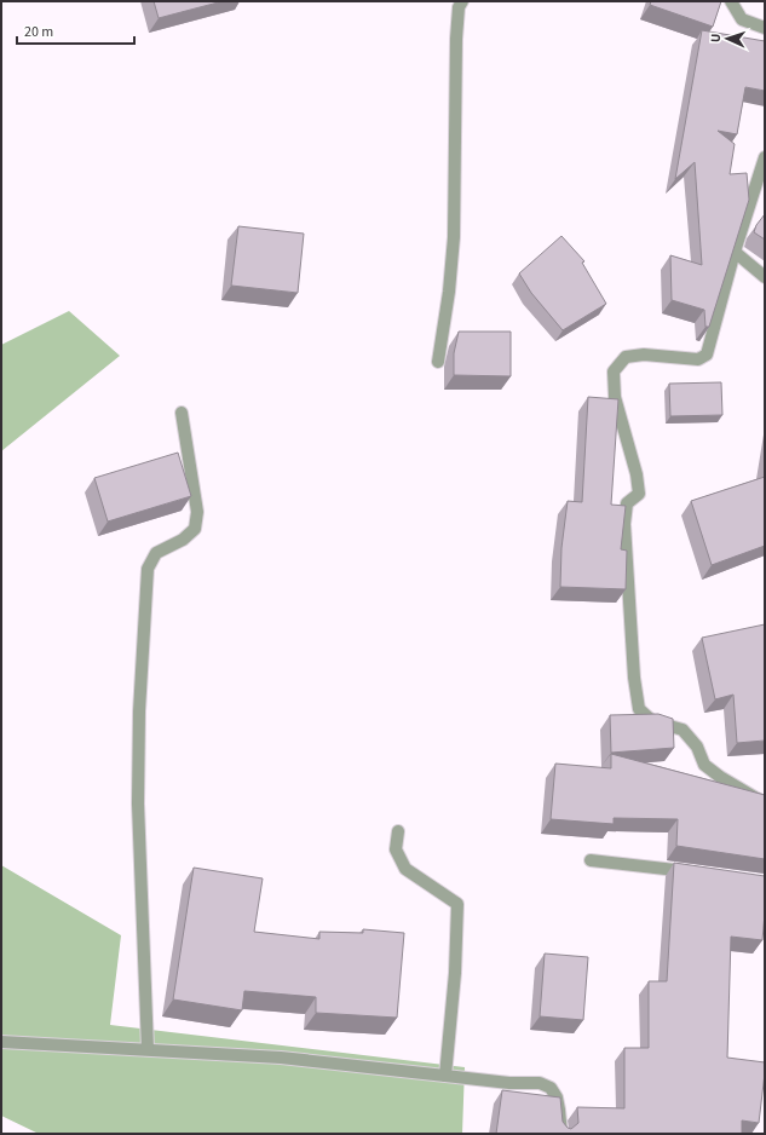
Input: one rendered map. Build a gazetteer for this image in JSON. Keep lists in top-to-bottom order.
{
  "scale_bar": "20 m",
  "north": "left"
}
